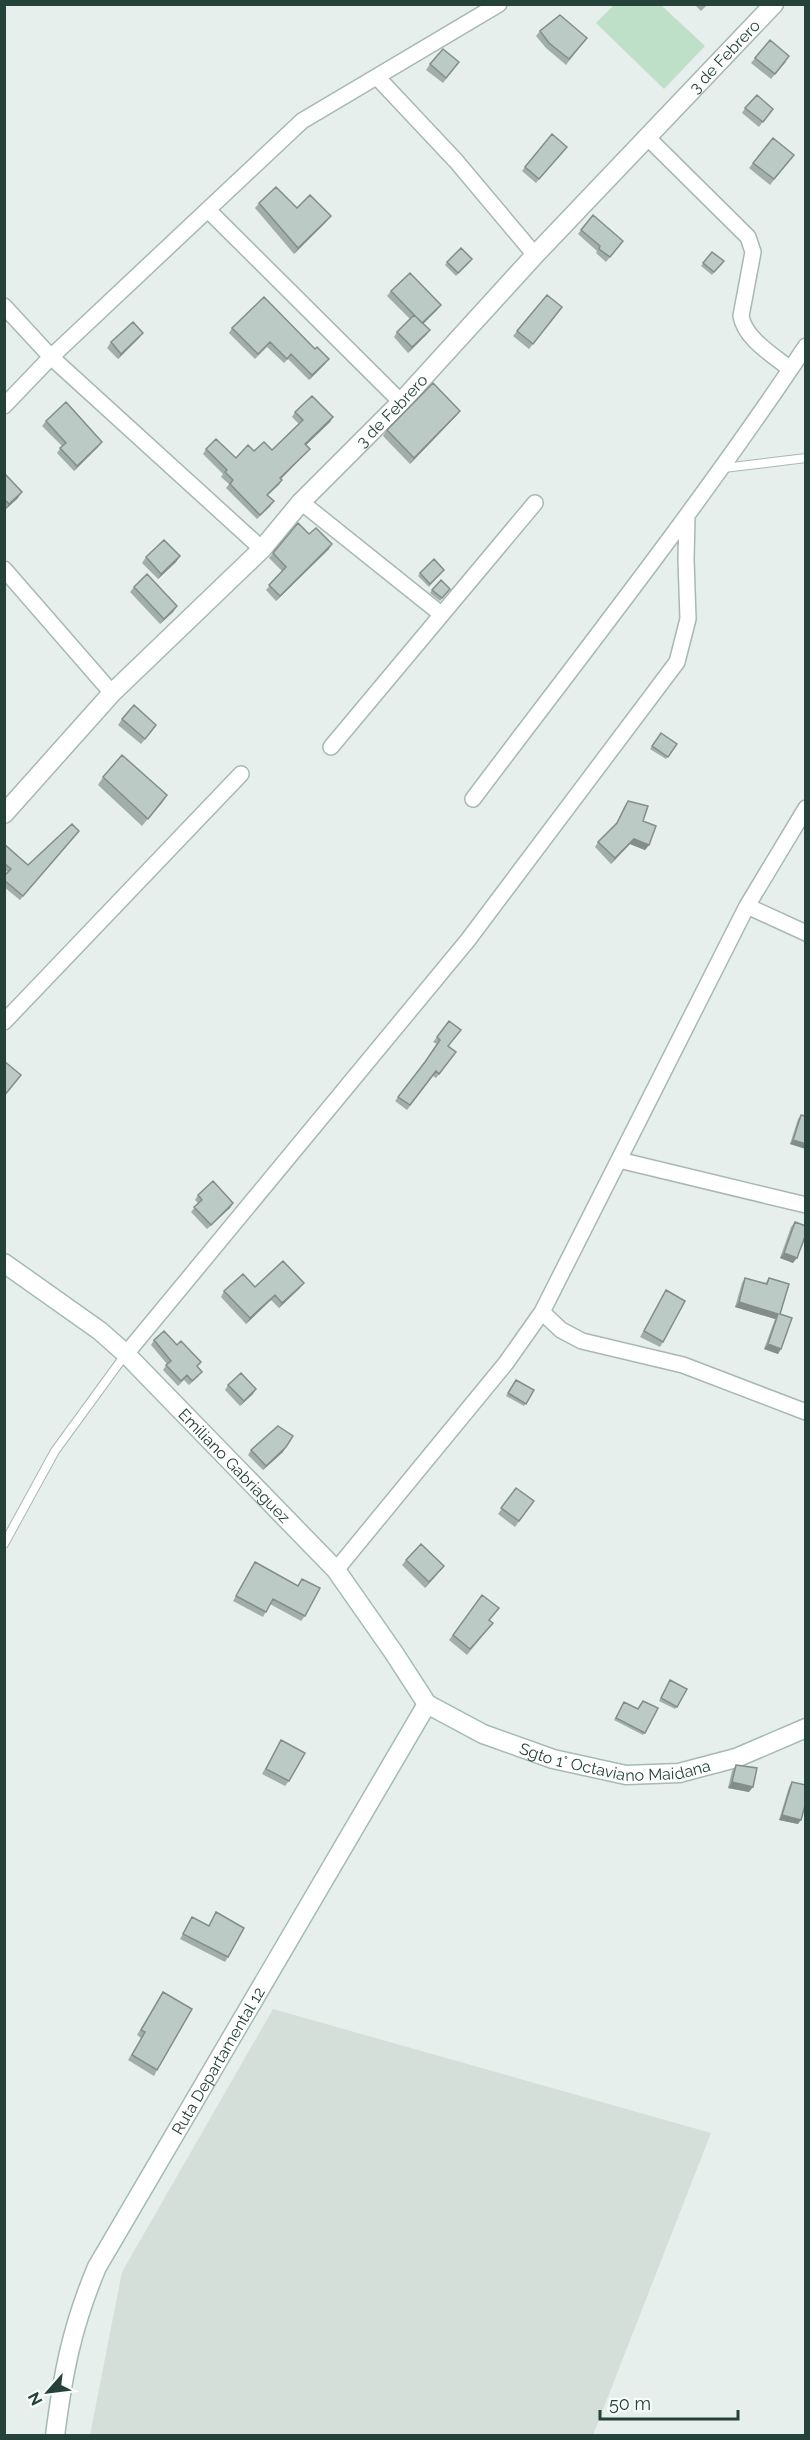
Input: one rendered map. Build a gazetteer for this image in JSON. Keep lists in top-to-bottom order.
{
  "streets": {
    "main road": [
      "3 de Febrero",
      "Emiliano Gabriaguez",
      "Sgto 1° Octaviano Maidana",
      "Ruta Departamental 12"
    ]
  },
  "crossings": [
    ["Emiliano Gabriaguez", "Sgto 1° Octaviano Maidana"],
    ["Emiliano Gabriaguez", "Ruta Departamental 12"],
    ["Sgto 1° Octaviano Maidana", "Ruta Departamental 12"]
  ],
  "scale_bar": "50 m",
  "north": "bottom left"
}
